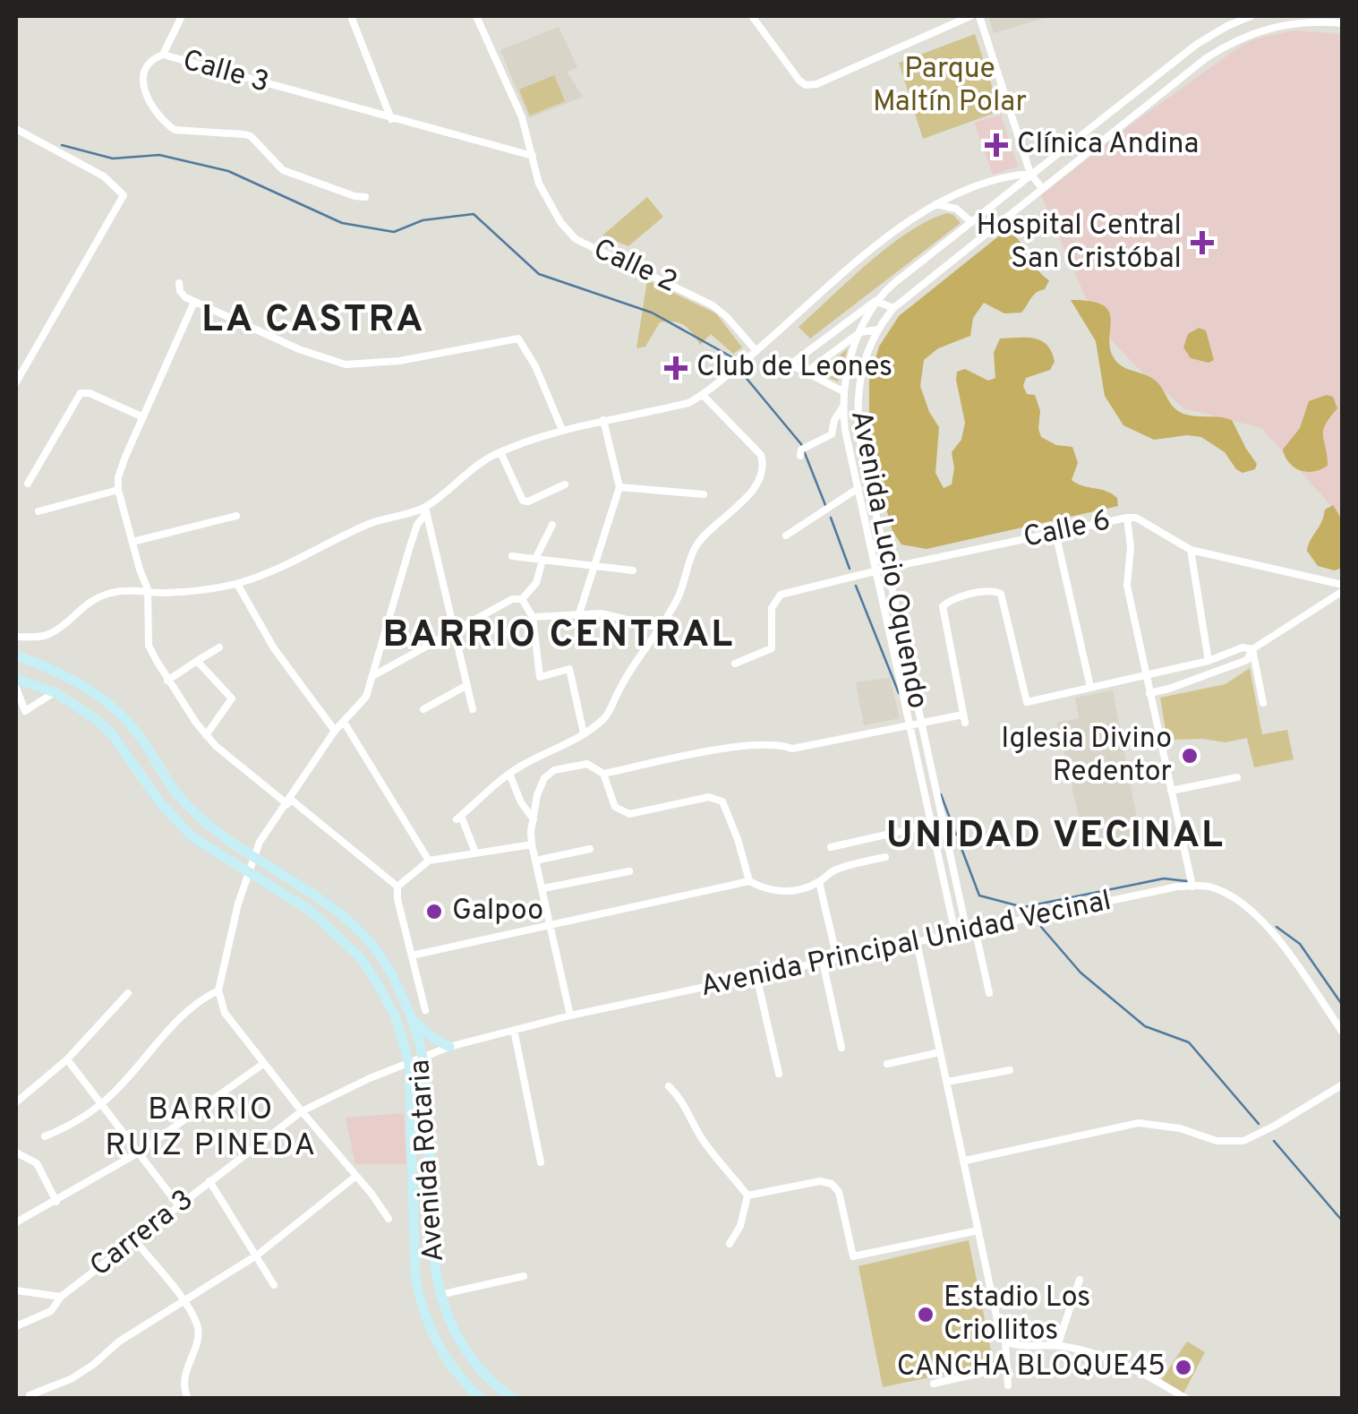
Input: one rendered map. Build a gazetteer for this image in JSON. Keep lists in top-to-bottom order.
{
  "streets": {
    "main road": ["Avenida Rotaria"],
    "street": [
      "Calle 3",
      "Calle 2",
      "Calle 6",
      "Avenida Lucio Oquendo",
      "Avenida Principal Unidad Vecinal",
      "Carrera 3"
    ]
  },
  "crossings": [
    ["Calle 3", "Calle 2"],
    ["Calle 6", "Avenida Lucio Oquendo"],
    ["Avenida Lucio Oquendo", "Avenida Principal Unidad Vecinal"],
    ["Avenida Principal Unidad Vecinal", "Avenida Rotaria"],
    ["Avenida Principal Unidad Vecinal", "Carrera 3"],
    ["Avenida Rotaria", "Carrera 3"]
  ],
  "districts": [
    "LA CASTRA",
    "BARRIO CENTRAL",
    "UNIDAD VECINAL",
    "BARRIO RUIZ PINEDA"
  ],
  "parks": ["Parque Maltín Polar"],
  "places": {
    "health": ["Clínica Andina", "Hospital Central San Cristóbal", "Club de Leones"],
    "other": [
      "Iglesia Divino Redentor",
      "Galpoo",
      "Estadio Los Criollitos",
      "CANCHA BLOQUE45"
    ]
  }
}
